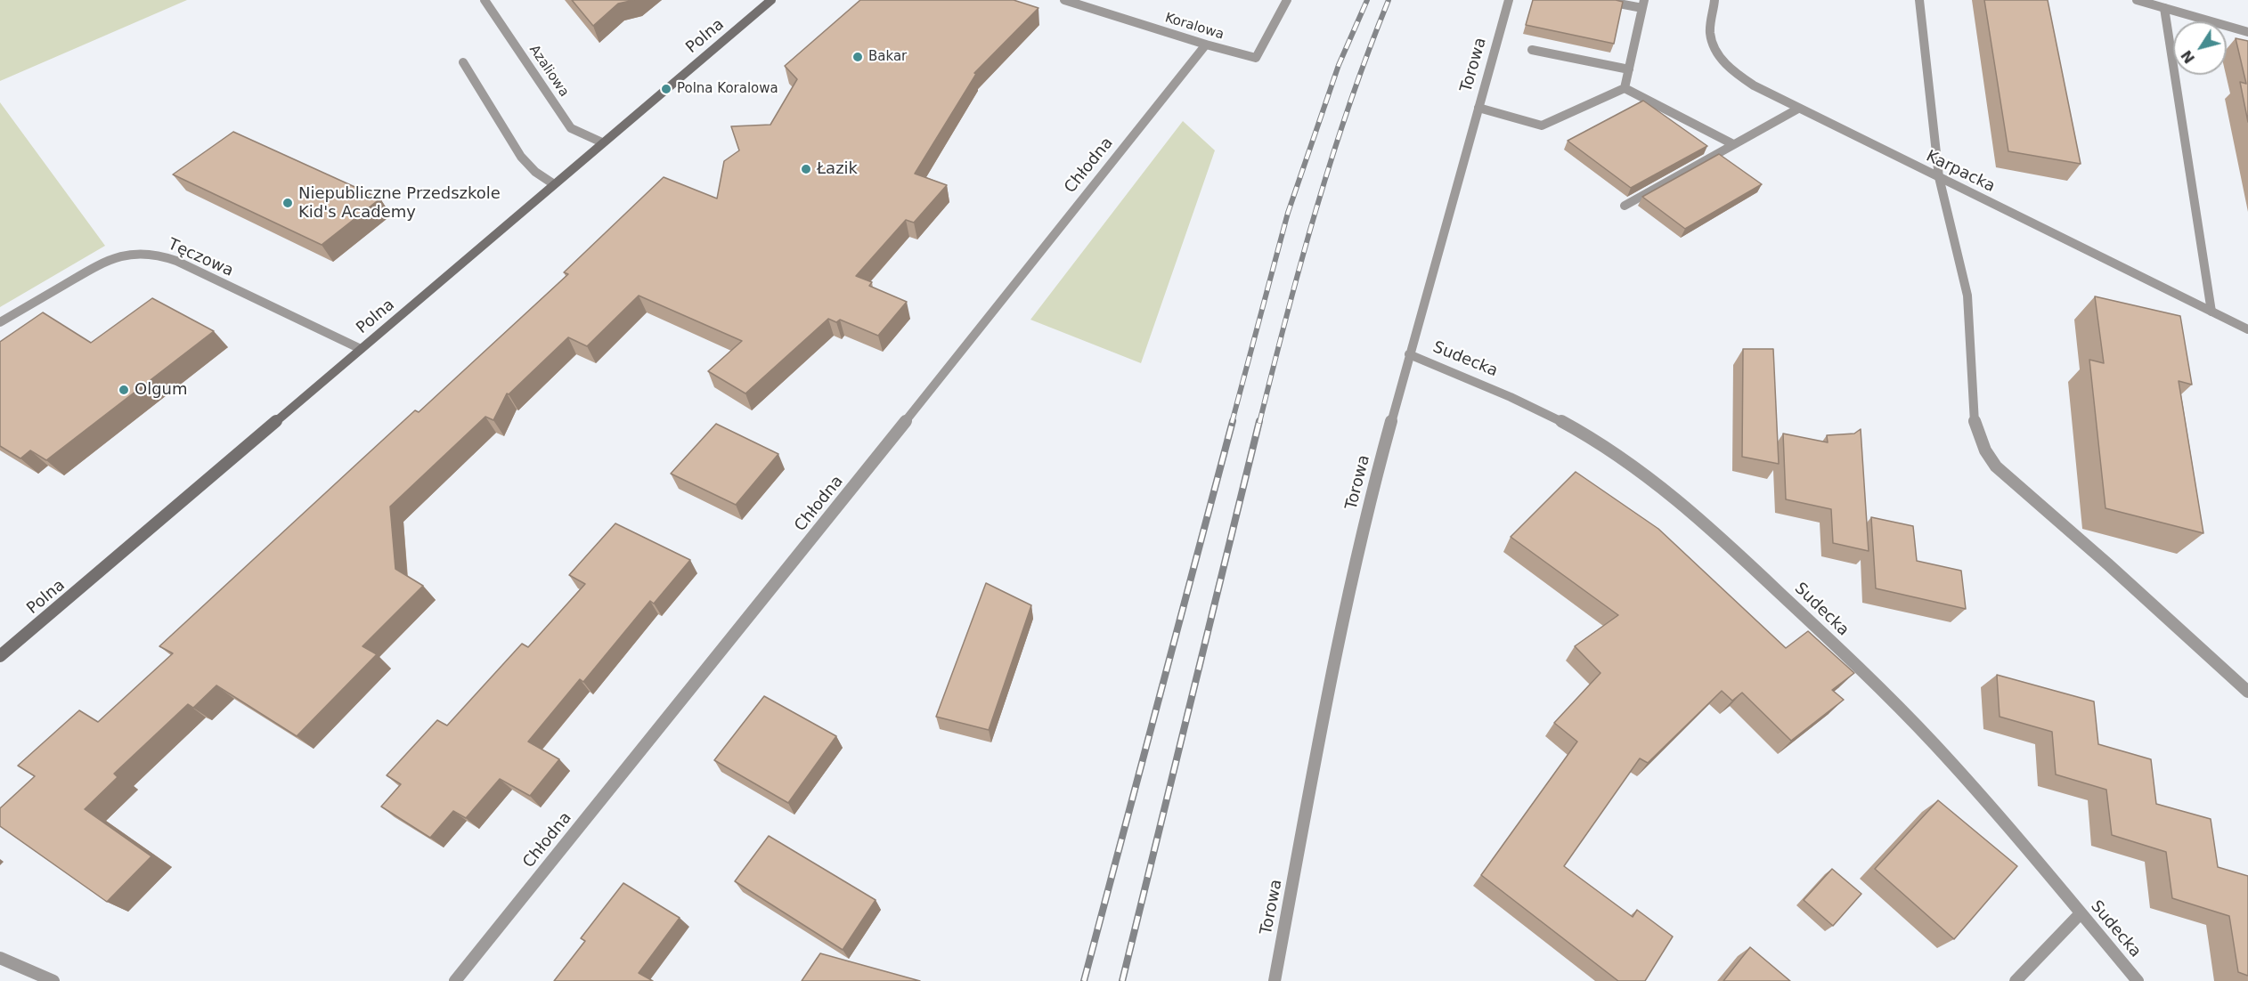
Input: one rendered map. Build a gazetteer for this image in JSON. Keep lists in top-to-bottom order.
{
  "streets": {
    "street": [
      "Koralowa",
      "Polna",
      "Torowa",
      "Azaliowa",
      "Chłodna",
      "Karpacka",
      "Tęczowa",
      "Sudecka"
    ]
  },
  "crossings": [
    ["Koralowa", "Chłodna"],
    ["Polna", "Azaliowa"],
    ["Polna", "Tęczowa"],
    ["Torowa", "Sudecka"]
  ],
  "places": [
    "Bakar",
    "Polna Koralowa",
    "Łazik",
    "Niepubliczne Przedszkole Kid's Academy",
    "Olgum"
  ],
  "north": "bottom left"
}
